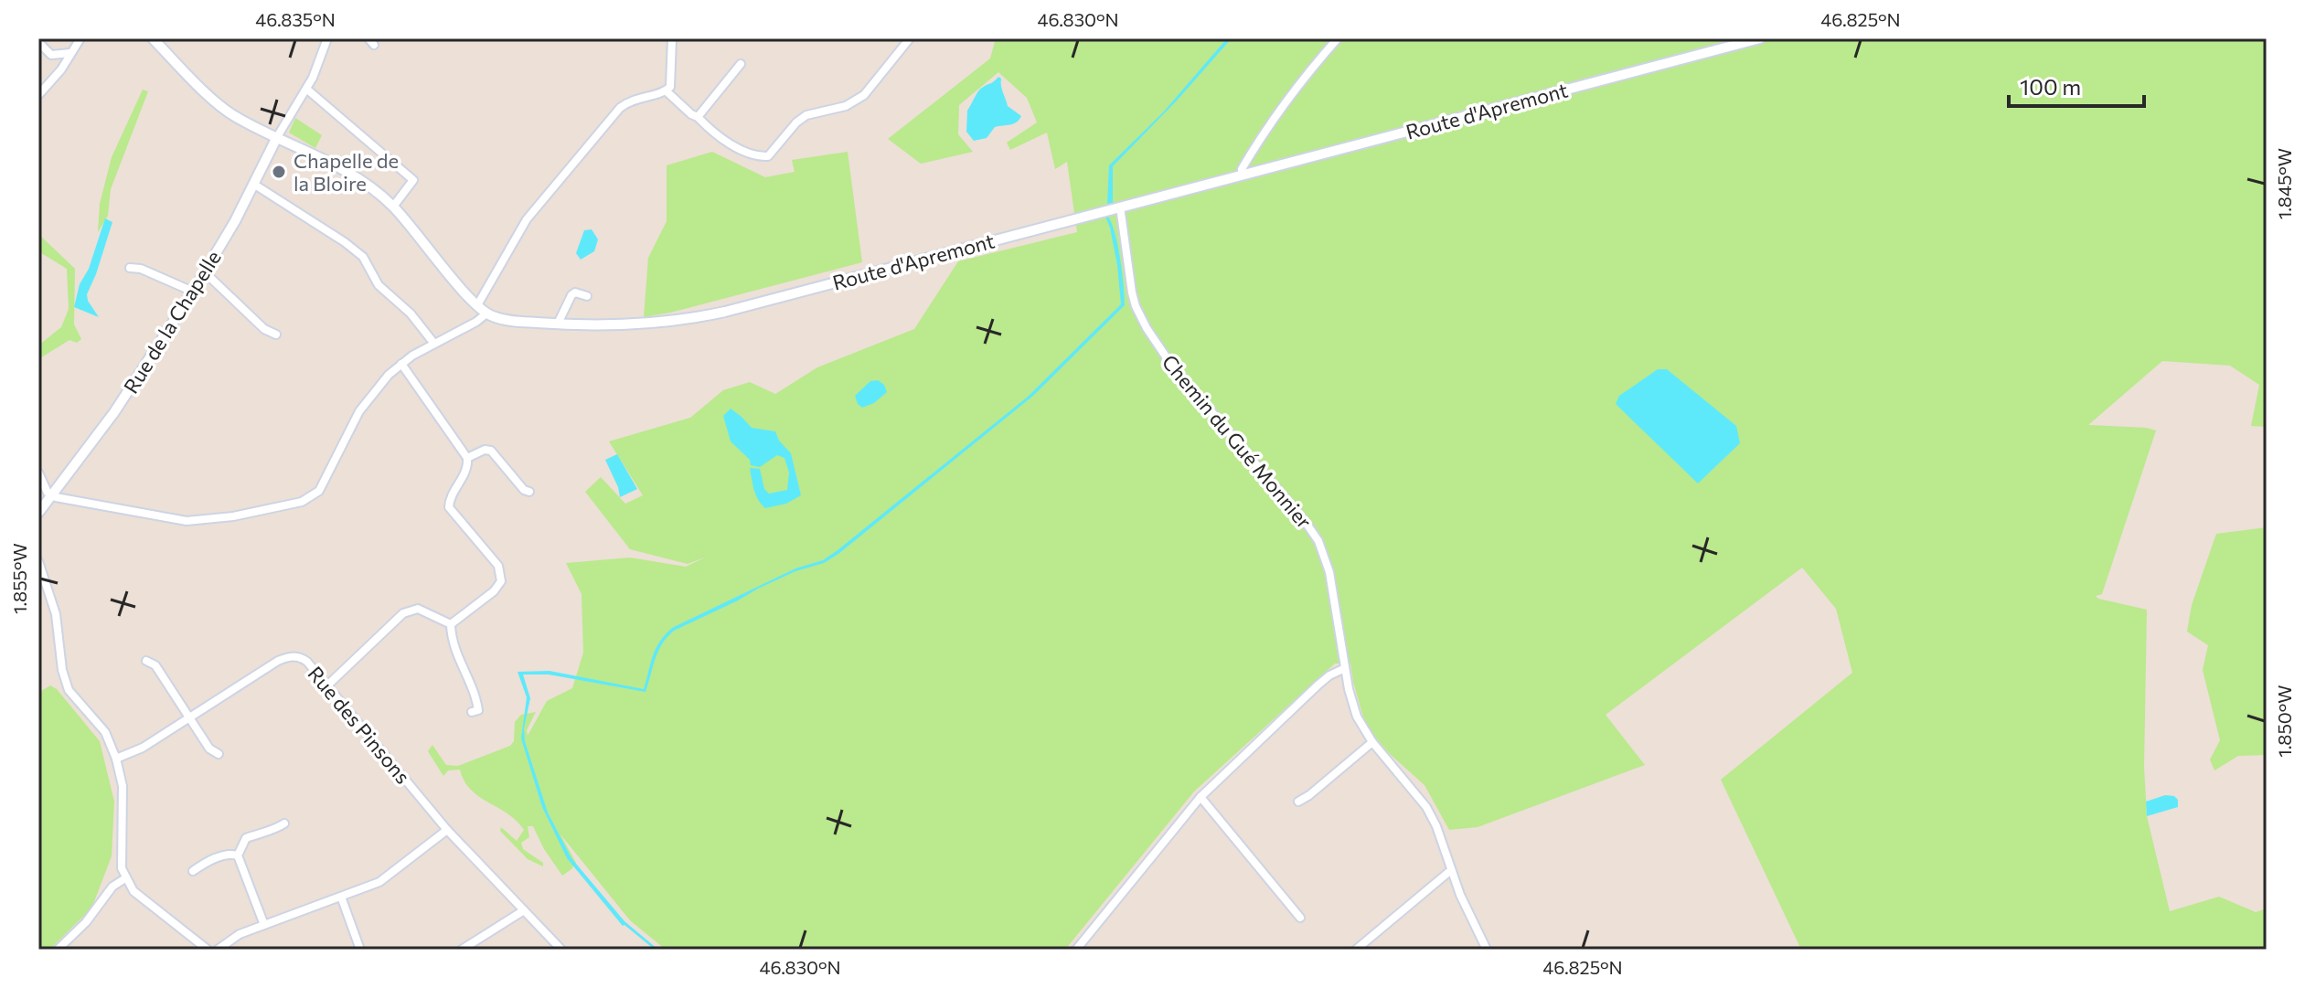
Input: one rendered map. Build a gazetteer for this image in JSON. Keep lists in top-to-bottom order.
{
  "streets": {
    "street": [
      "Route d'Apremont",
      "Rue de la Chapelle",
      "Chemin du Gué Monnier",
      "Rue des Pinsons"
    ]
  },
  "crossings": [
    ["Route d'Apremont", "Rue de la Chapelle"],
    ["Route d'Apremont", "Chemin du Gué Monnier"]
  ],
  "places": ["Chapelle de la Bloire"],
  "scale_bar": "100 m",
  "coordinates": [
    "46.835°N",
    "46.830°N",
    "46.825°N",
    "1.845°W",
    "1.855°W",
    "1.850°W"
  ]
}
